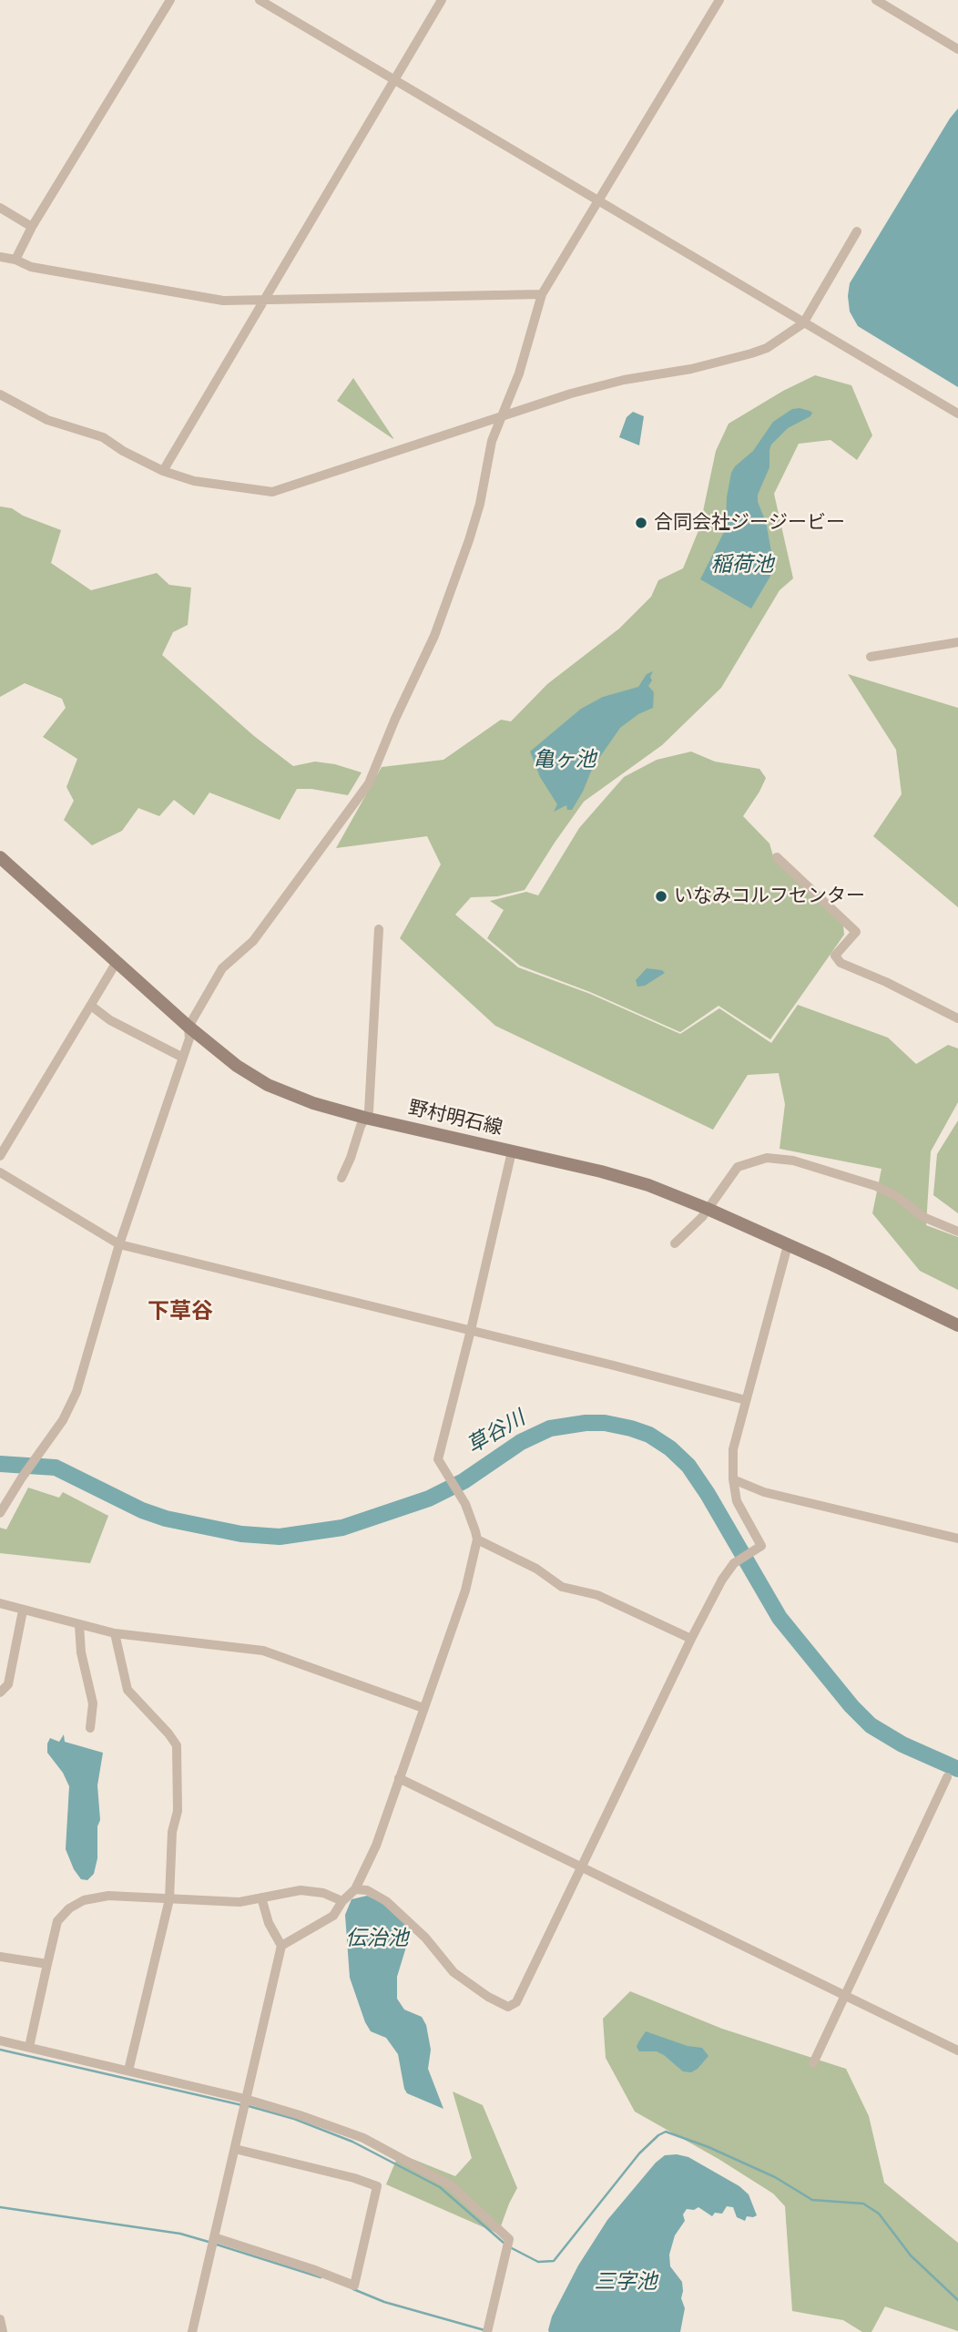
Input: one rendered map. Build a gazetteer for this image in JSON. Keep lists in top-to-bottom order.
{
  "streets": {
    "main road": ["野村明石線"]
  },
  "districts": ["下草谷"],
  "water": [
    "稲荷池",
    "亀ヶ池",
    "草谷川",
    "伝治池",
    "三字池"
  ],
  "places": ["合同会社ジージービー", "いなみコルフセンター"]
}
